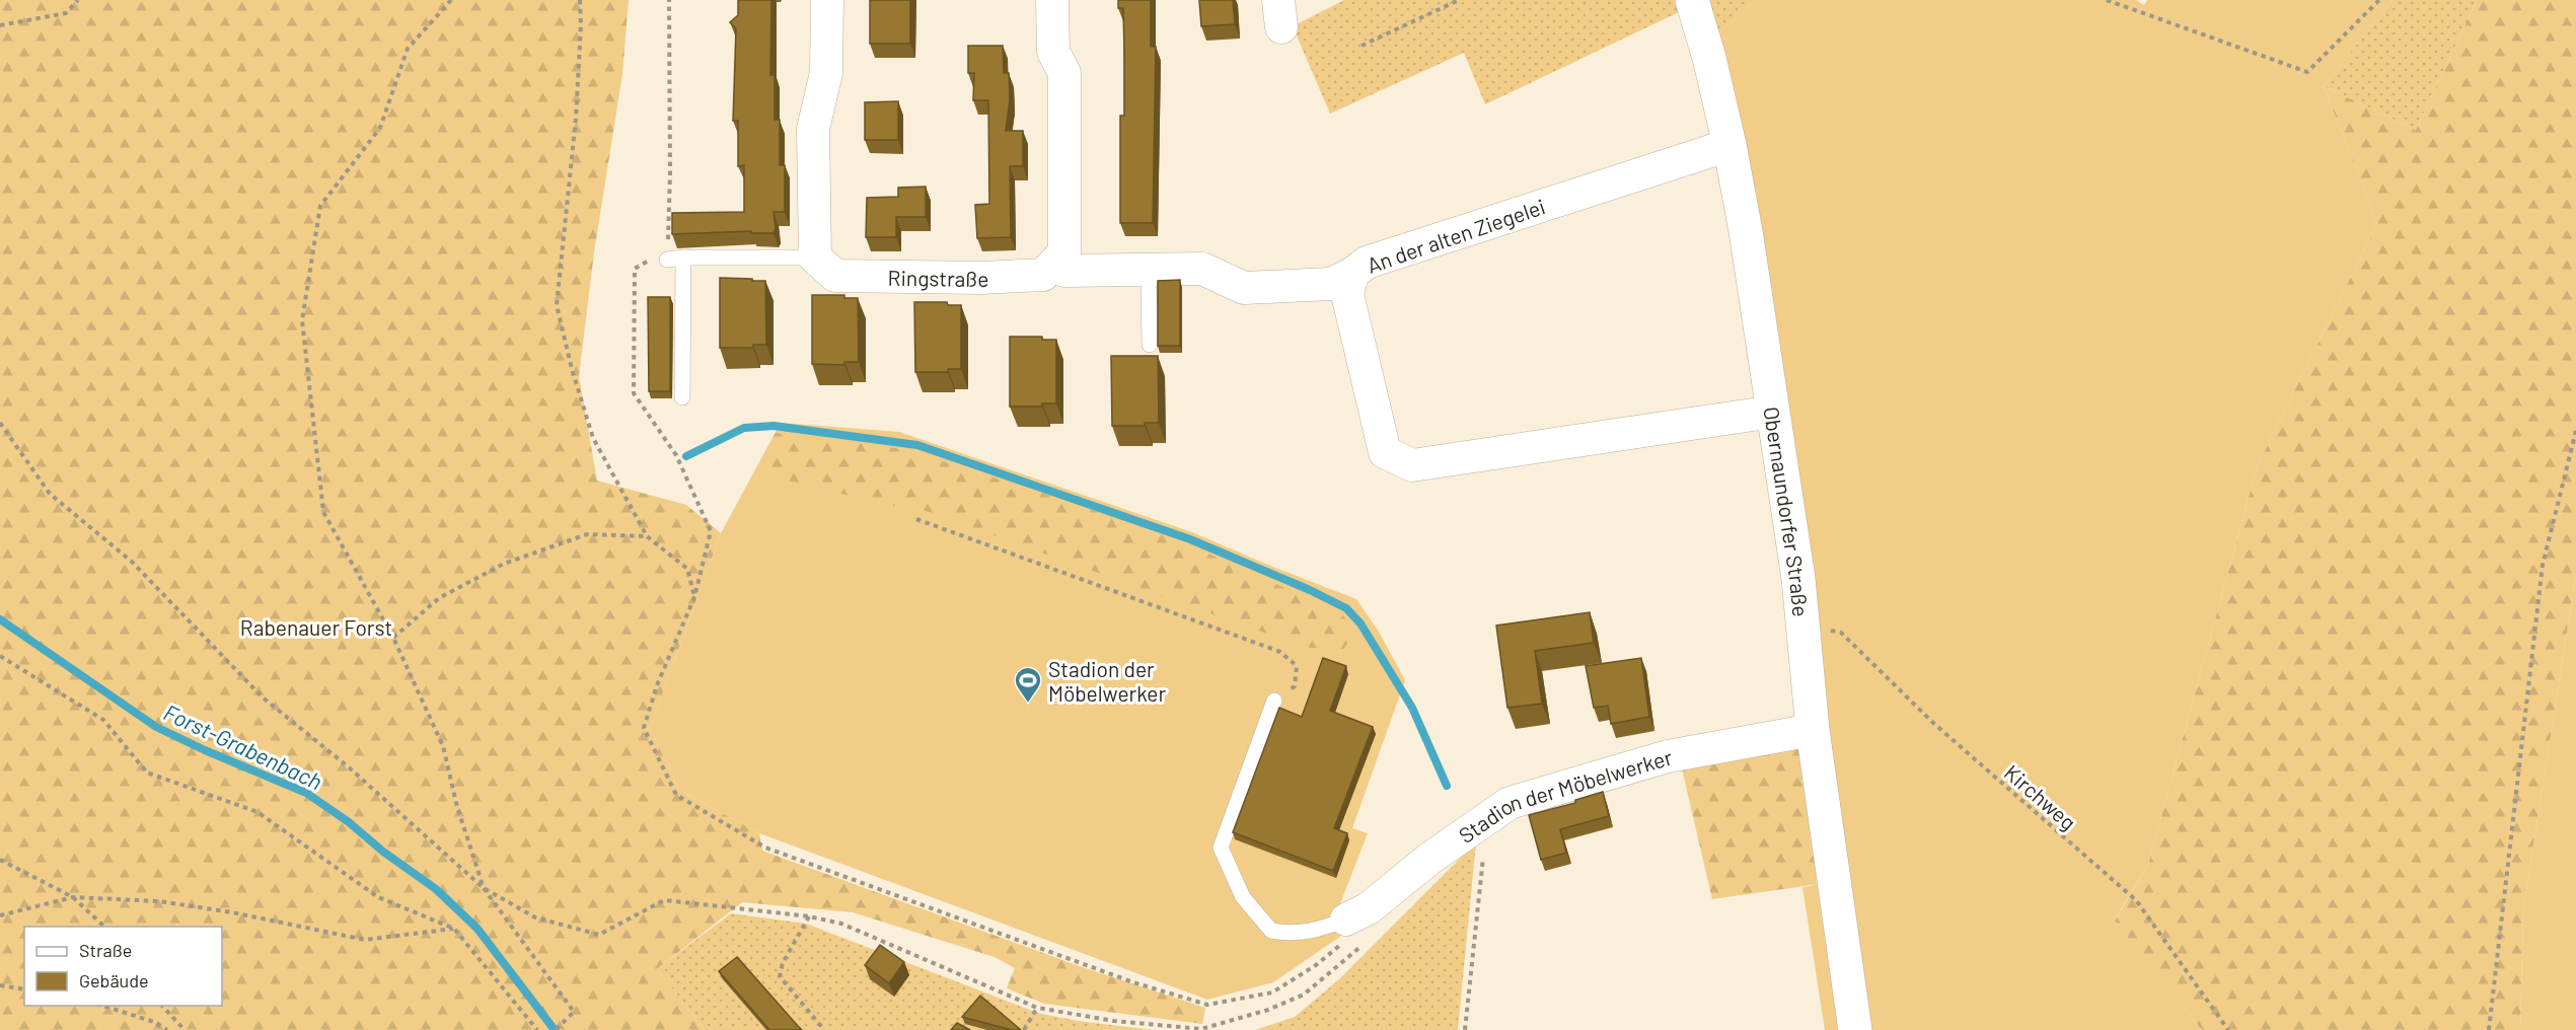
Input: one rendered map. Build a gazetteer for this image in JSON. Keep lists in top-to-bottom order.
{
  "streets": {
    "street": [
      "An der alten Ziegelei",
      "Ringstraße",
      "Obernaundorfer Straße",
      "Stadion der Möbelwerker"
    ],
    "path": ["Kirchweg"]
  },
  "crossings": [
    ["An der alten Ziegelei", "Obernaundorfer Straße"],
    ["Obernaundorfer Straße", "Kirchweg"],
    ["Obernaundorfer Straße", "Stadion der Möbelwerker"]
  ],
  "water": ["Forst-Grabenbach"],
  "parks": ["Rabenauer Forst"],
  "places": {
    "sports": ["Stadion der Möbelwerker"]
  },
  "legend": ["Straße", "Gebäude"]
}
